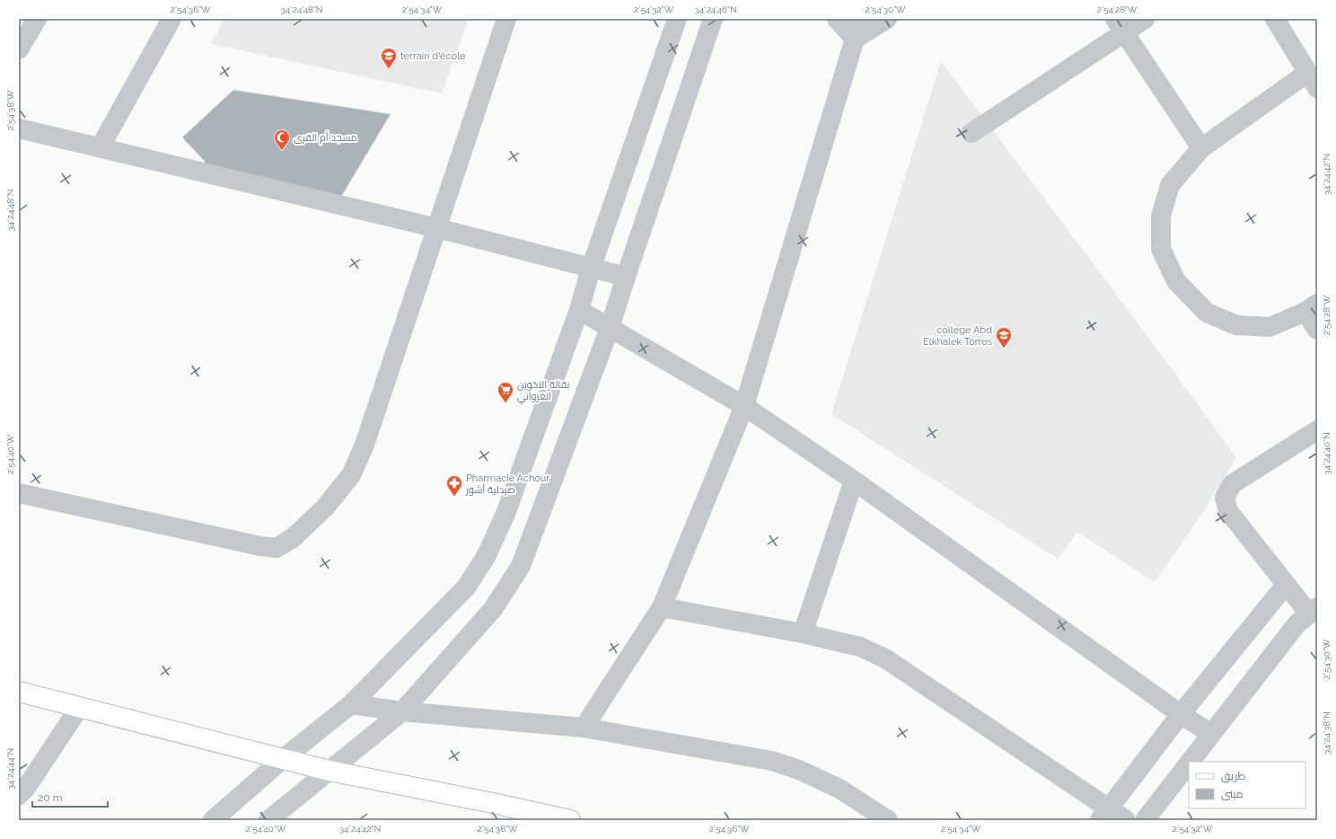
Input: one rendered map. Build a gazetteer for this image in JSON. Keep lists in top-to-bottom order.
{
  "places": {
    "school or university": ["terrain d'école", "college Abd Elkhalek Torres"],
    "mosque": ["مسجد أم القرى"],
    "supermarket": ["بقالة الاخوين الغزواني"],
    "pharmacy": ["Pharmacie Achour صيدلية أشور"]
  },
  "legend": ["طريق", "مبنى"],
  "scale_bar": "20 m",
  "coordinates": [
    "2°54'36\"W",
    "34°24'48\"N",
    "2°54'34\"W",
    "2°54'32\"W",
    "34°24'46\"N",
    "2°54'30\"W",
    "2°54'28\"W",
    "2°54'38\"W",
    "34°24'42\"N",
    "34°24'40\"N",
    "2°54'40\"W",
    "34°24'38\"N",
    "34°24'44\"N"
  ]
}
